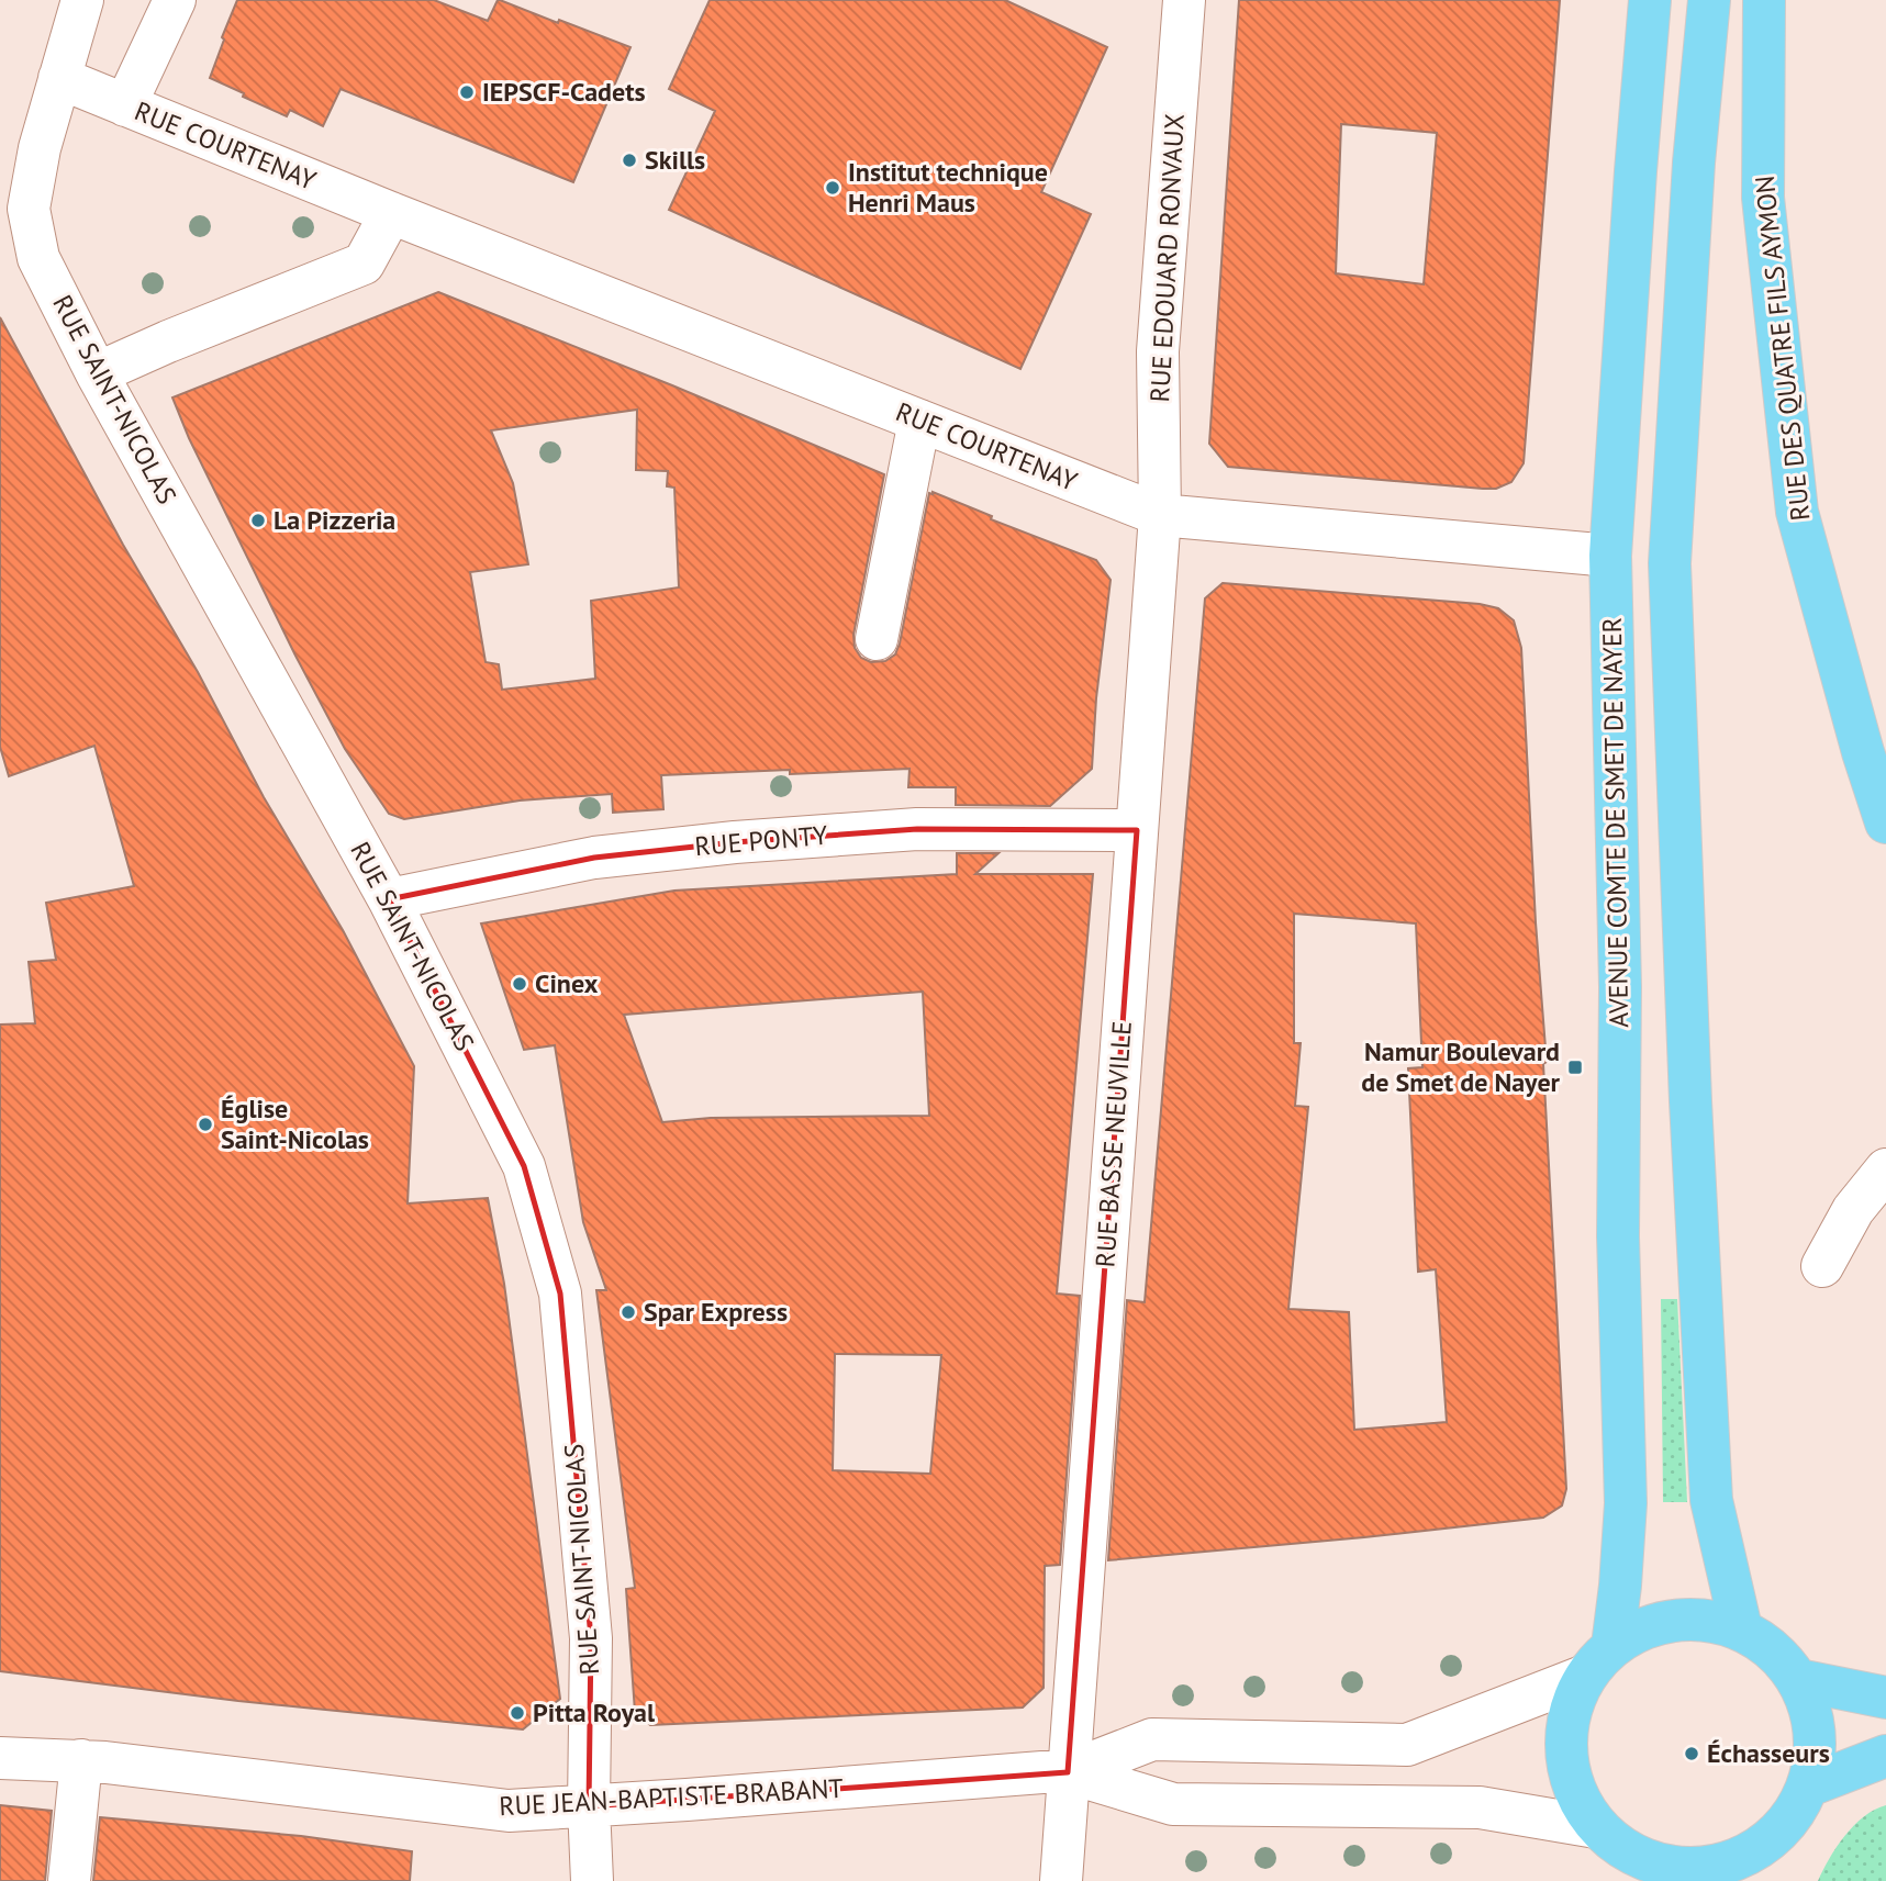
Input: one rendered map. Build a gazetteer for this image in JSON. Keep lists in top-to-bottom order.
{
  "streets": {
    "main road": ["RUE DES QUATRE FILS AYMON", "AVENUE COMTE DE SMET DE NAYER"],
    "street": [
      "RUE COURTENAY",
      "RUE EDOUARD RONVAUX",
      "RUE SAINT-NICOLAS",
      "RUE PONTY",
      "RUE BASSE NEUVILLE",
      "RUE JEAN-BAPTISTE BRABANT"
    ]
  },
  "crossings": [
    ["RUE COURTENAY", "RUE EDOUARD RONVAUX"],
    ["RUE COURTENAY", "RUE SAINT-NICOLAS"],
    ["RUE COURTENAY", "AVENUE COMTE DE SMET DE NAYER"],
    ["RUE COURTENAY", "RUE BASSE NEUVILLE"],
    ["RUE EDOUARD RONVAUX", "RUE BASSE NEUVILLE"],
    ["RUE SAINT-NICOLAS", "RUE PONTY"],
    ["RUE SAINT-NICOLAS", "RUE JEAN-BAPTISTE BRABANT"],
    ["AVENUE COMTE DE SMET DE NAYER", "RUE JEAN-BAPTISTE BRABANT"],
    ["RUE PONTY", "RUE BASSE NEUVILLE"],
    ["RUE BASSE NEUVILLE", "RUE JEAN-BAPTISTE BRABANT"]
  ],
  "places": {
    "other": [
      "IEPSCF-Cadets",
      "Skills",
      "Institut technique Henri Maus",
      "La Pizzeria",
      "Cinex",
      "Église Saint-Nicolas",
      "Spar Express",
      "Pitta Royal",
      "Échasseurs"
    ],
    "transit": ["Namur Boulevard de Smet de Nayer"]
  }
}
